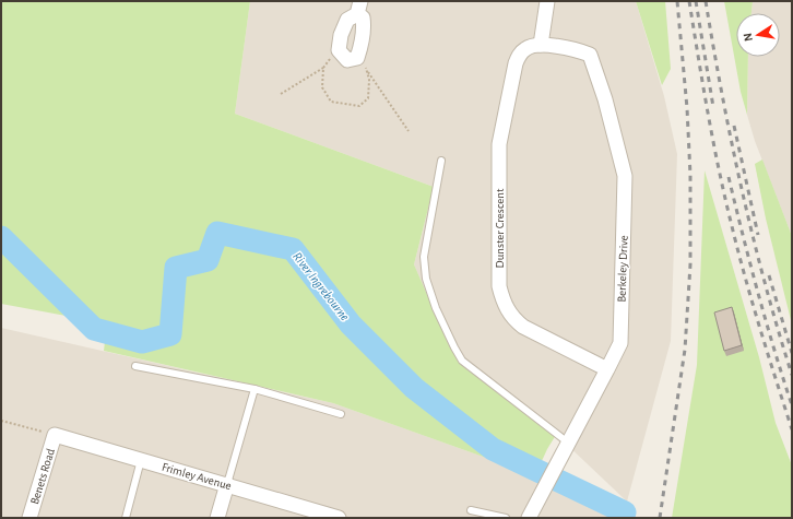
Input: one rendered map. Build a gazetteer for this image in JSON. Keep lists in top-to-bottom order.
{
  "streets": {
    "street": [
      "Dunster Crescent",
      "Berkeley Drive",
      "Benets Road",
      "Frimley Avenue"
    ]
  },
  "crossings": [
    ["Dunster Crescent", "Berkeley Drive"],
    ["Benets Road", "Frimley Avenue"]
  ],
  "water": ["River Ingrebourne"],
  "north": "left"
}
